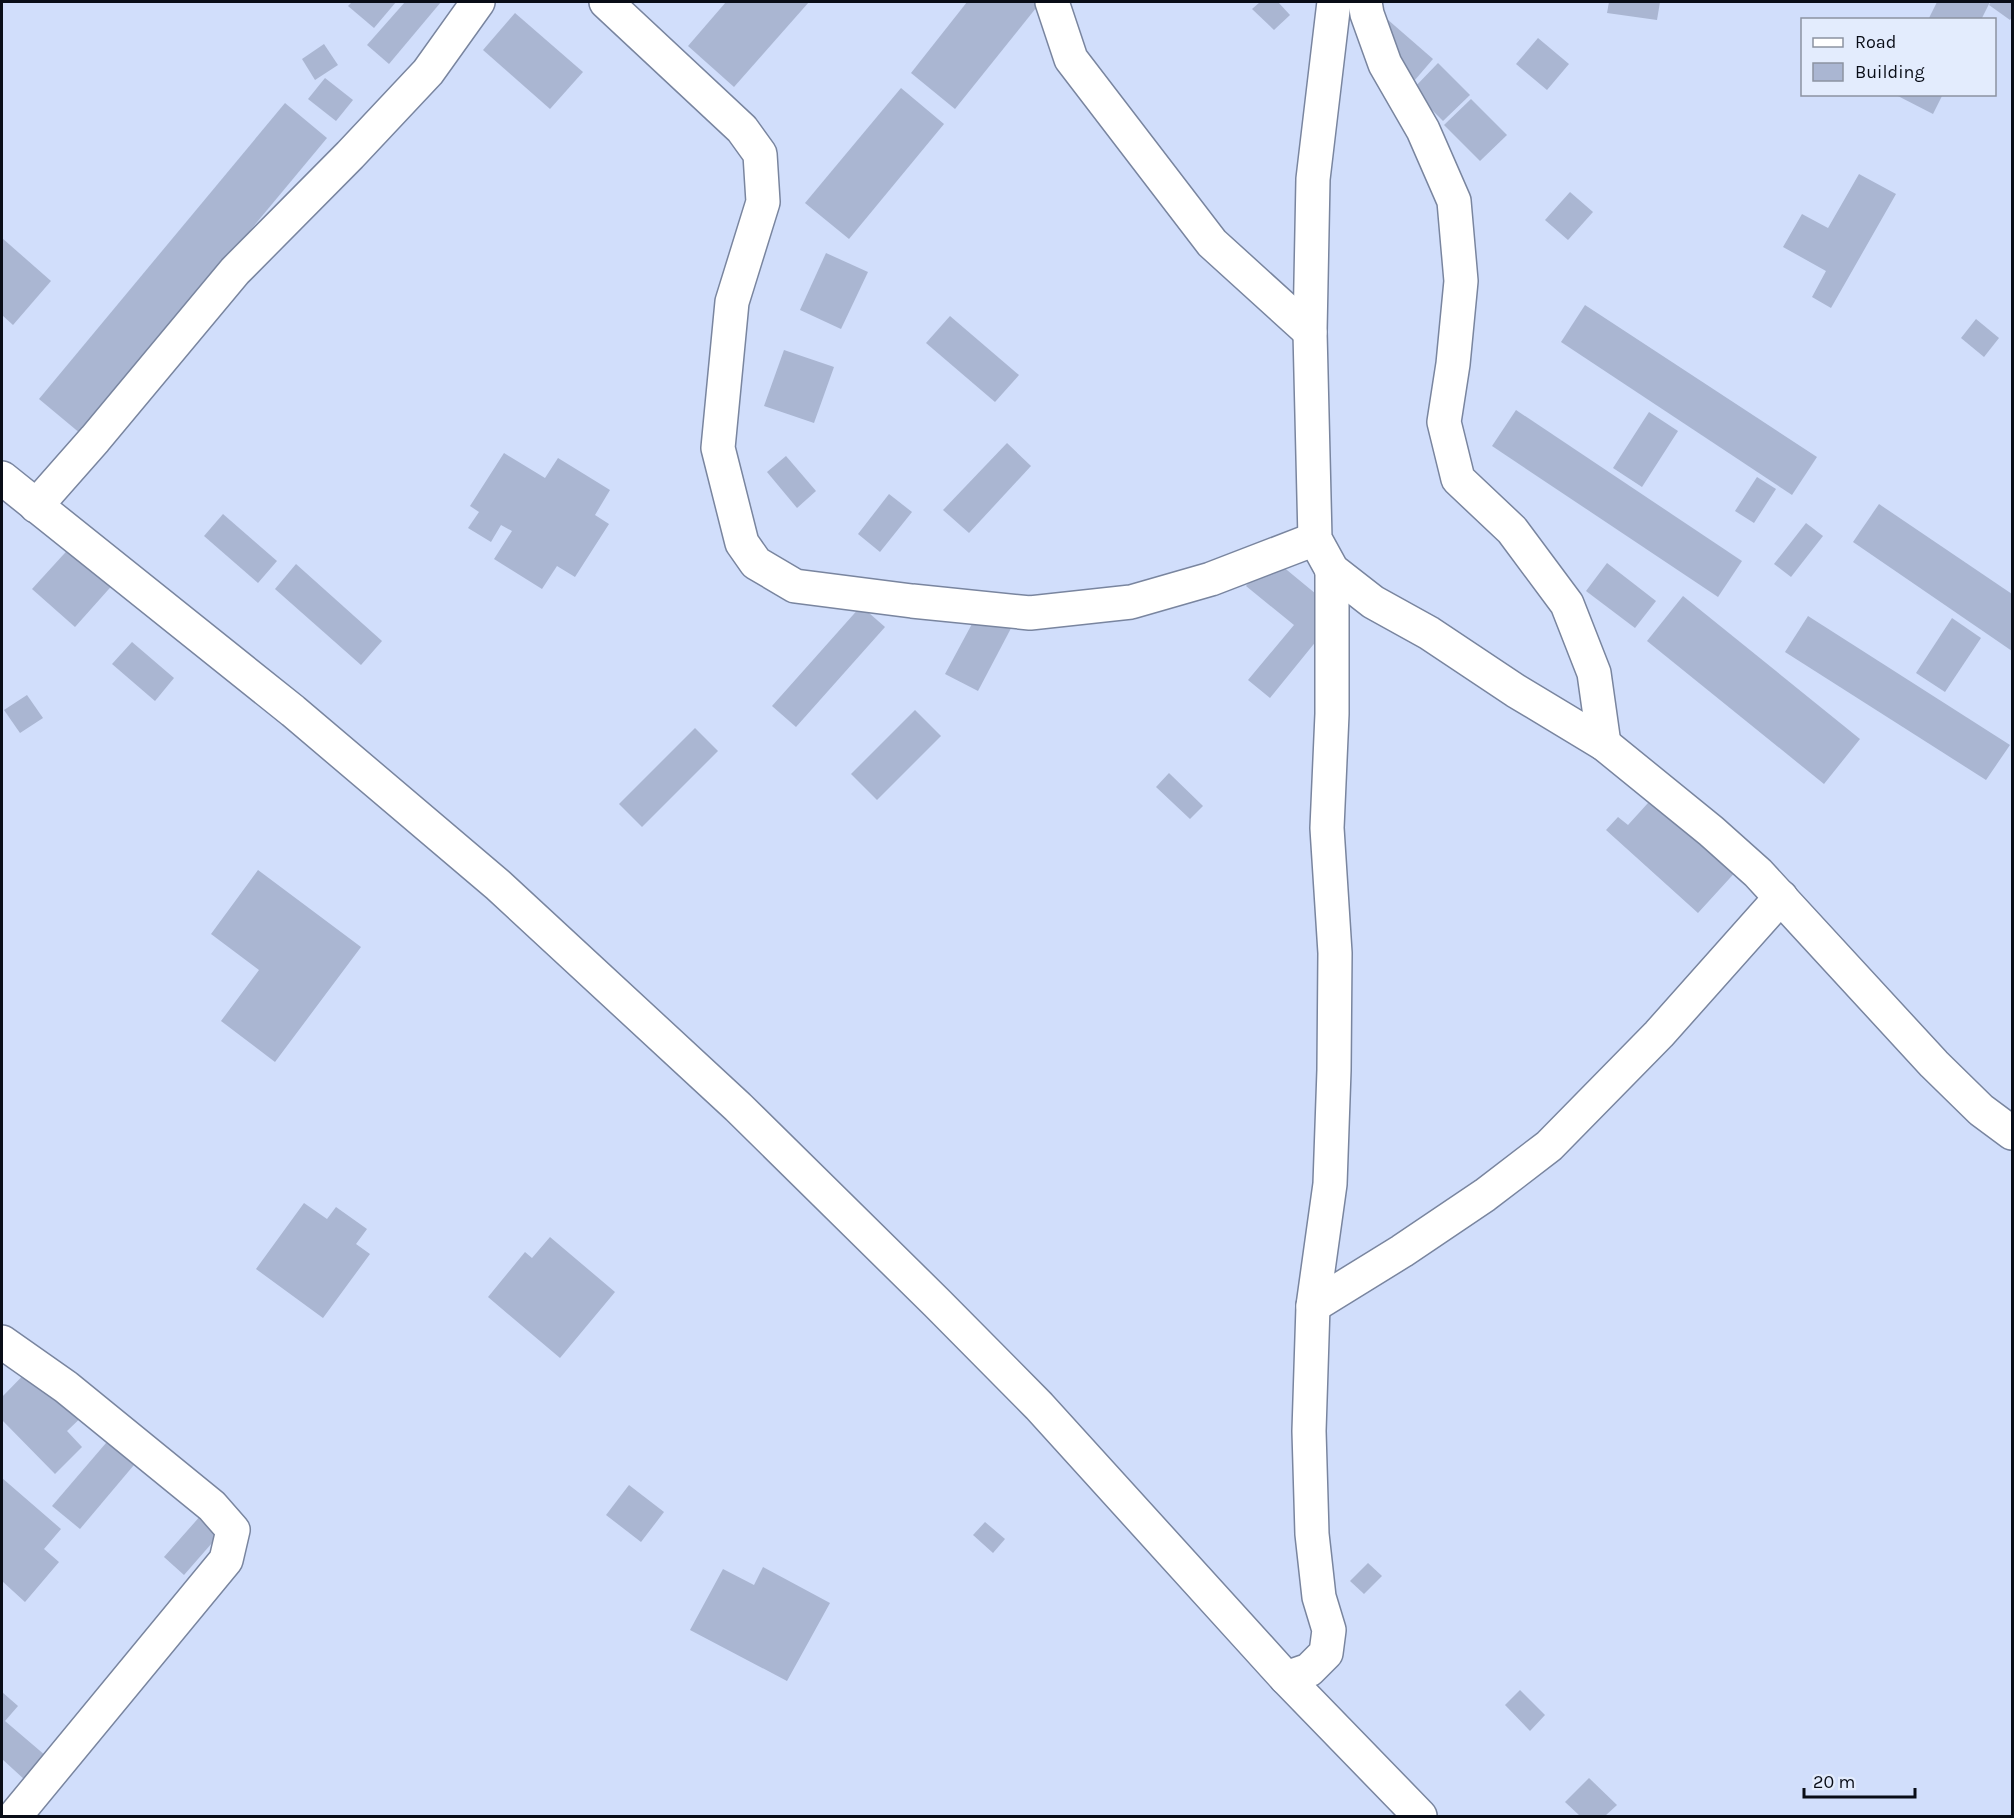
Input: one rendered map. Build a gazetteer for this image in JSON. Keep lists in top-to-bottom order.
{
  "legend": ["Road", "Building"],
  "scale_bar": "20 m"
}
